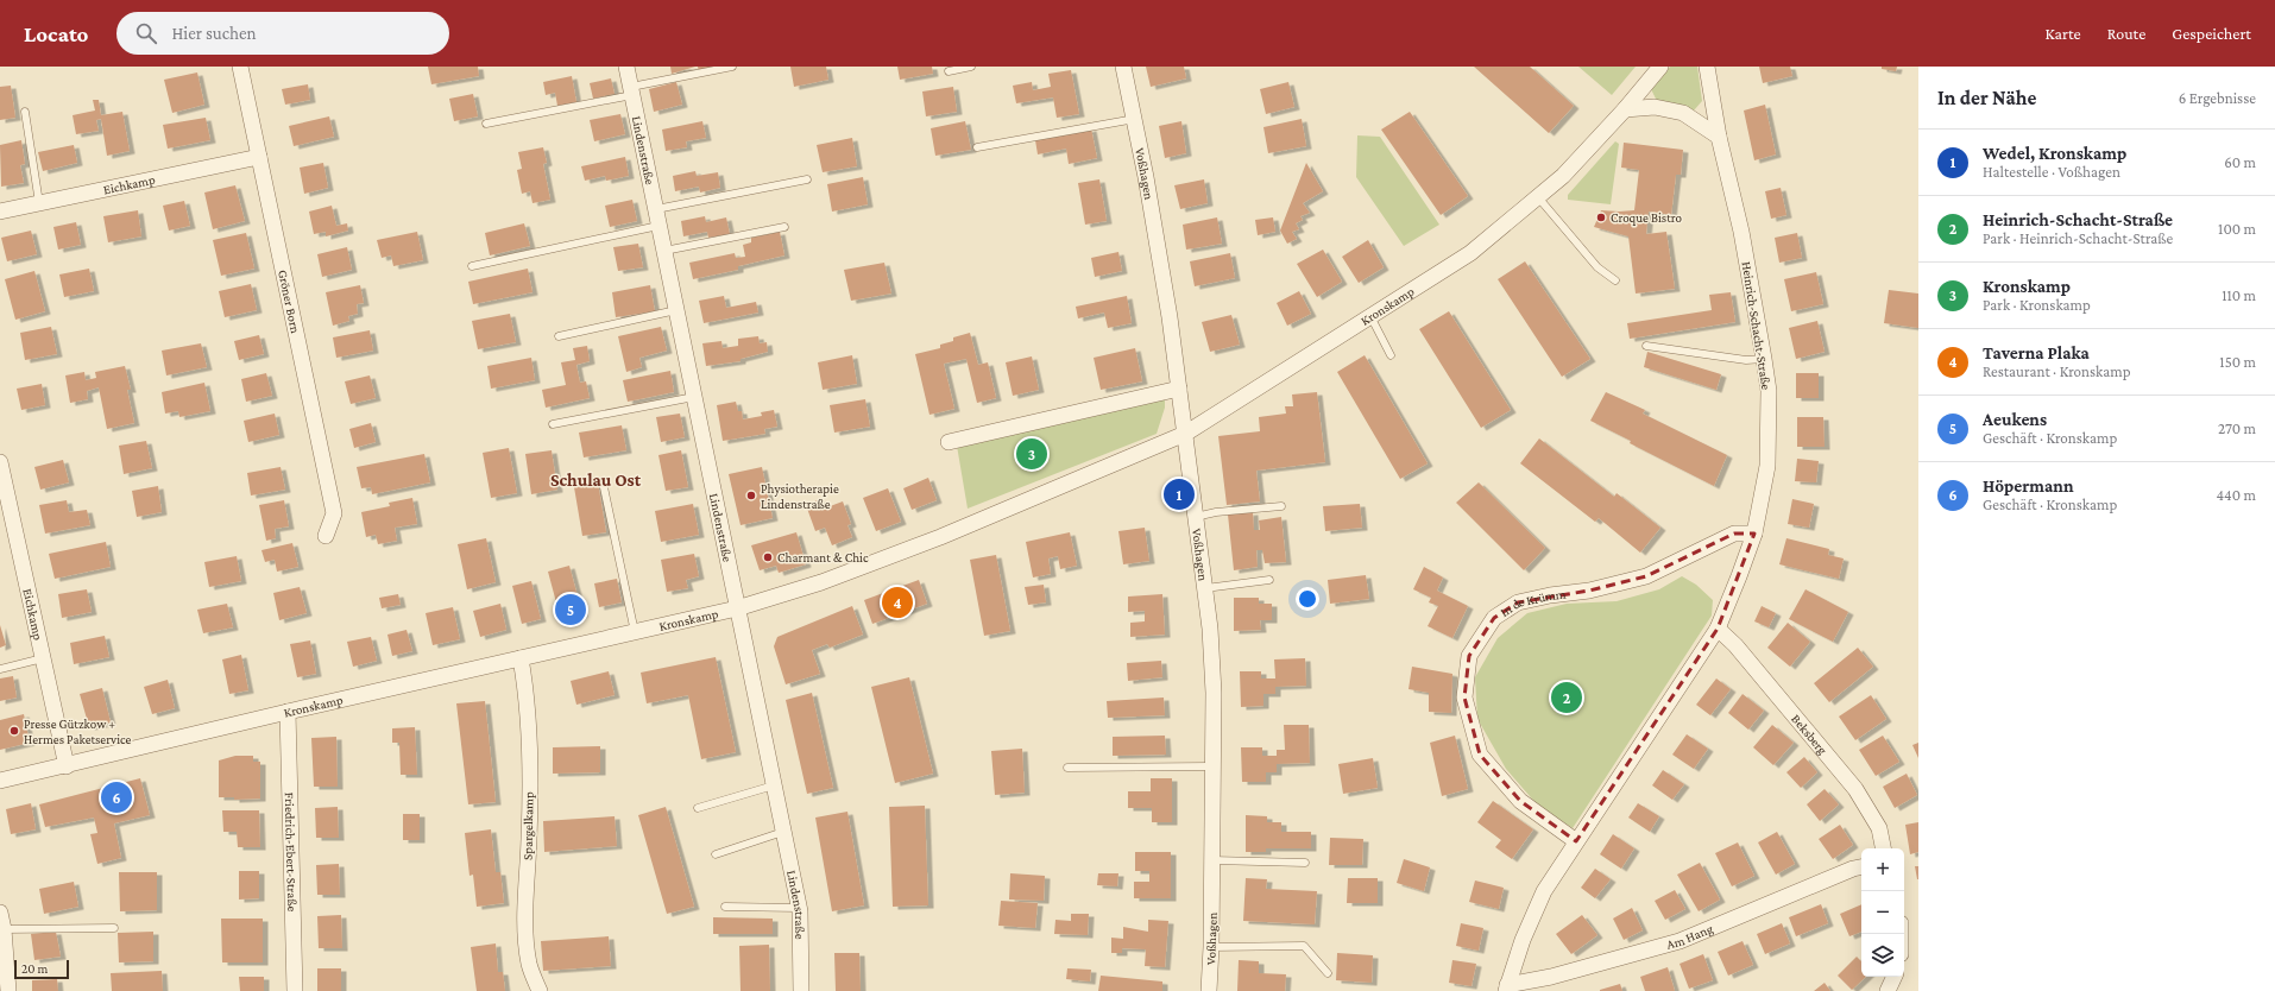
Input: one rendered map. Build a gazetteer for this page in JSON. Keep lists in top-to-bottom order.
{
  "streets": {
    "street": [
      "Lindenstraße",
      "Voßhagen",
      "Eichkamp",
      "Gröner Born",
      "Kronskamp",
      "Heinrich-Schacht-Straße",
      "In de Krümm",
      "Beksberg",
      "Spargelkamp",
      "Friedrich-Ebert-Straße",
      "Am Hang"
    ]
  },
  "crossings": [
    ["Lindenstraße", "Kronskamp"],
    ["Voßhagen", "Kronskamp"],
    ["Eichkamp", "Gröner Born"],
    ["Eichkamp", "Kronskamp"],
    ["Kronskamp", "Spargelkamp"],
    ["Kronskamp", "Friedrich-Ebert-Straße"],
    ["Heinrich-Schacht-Straße", "In de Krümm"],
    ["Heinrich-Schacht-Straße", "Beksberg"],
    ["Heinrich-Schacht-Straße", "Am Hang"]
  ],
  "districts": ["Schulau Ost"],
  "places": [
    "Croque Bistro",
    "Physiotherapie Lindenstraße",
    "Charmant & Chic",
    "Presse Gützkow + Hermes Paketservice"
  ],
  "scale_bar": "20 m",
  "page": {
    "header": "Locato",
    "search": "Hier suchen",
    "nav": ["Karte", "Route", "Gespeichert"],
    "heading": ["In der Nähe", "6 Ergebnisse"],
    "list": [
      {
        "mark": "1",
        "name": "Wedel, Kronskamp",
        "note": "Haltestelle · Voßhagen",
        "value": "60 m"
      },
      {
        "mark": "2",
        "name": "Heinrich-Schacht-Straße",
        "note": "Park · Heinrich-Schacht-Straße",
        "value": "100 m"
      },
      {
        "mark": "3",
        "name": "Kronskamp",
        "note": "Park · Kronskamp",
        "value": "110 m"
      },
      {
        "mark": "4",
        "name": "Taverna Plaka",
        "note": "Restaurant · Kronskamp",
        "value": "150 m"
      },
      {
        "mark": "5",
        "name": "Aeukens",
        "note": "Geschäft · Kronskamp",
        "value": "270 m"
      },
      {
        "mark": "6",
        "name": "Höpermann",
        "note": "Geschäft · Kronskamp",
        "value": "440 m"
      }
    ],
    "pins": [
      "3",
      "1",
      "4",
      "5",
      "2",
      "6"
    ],
    "map_buttons": ["+", "−"],
    "scale": "20 m"
  }
}
